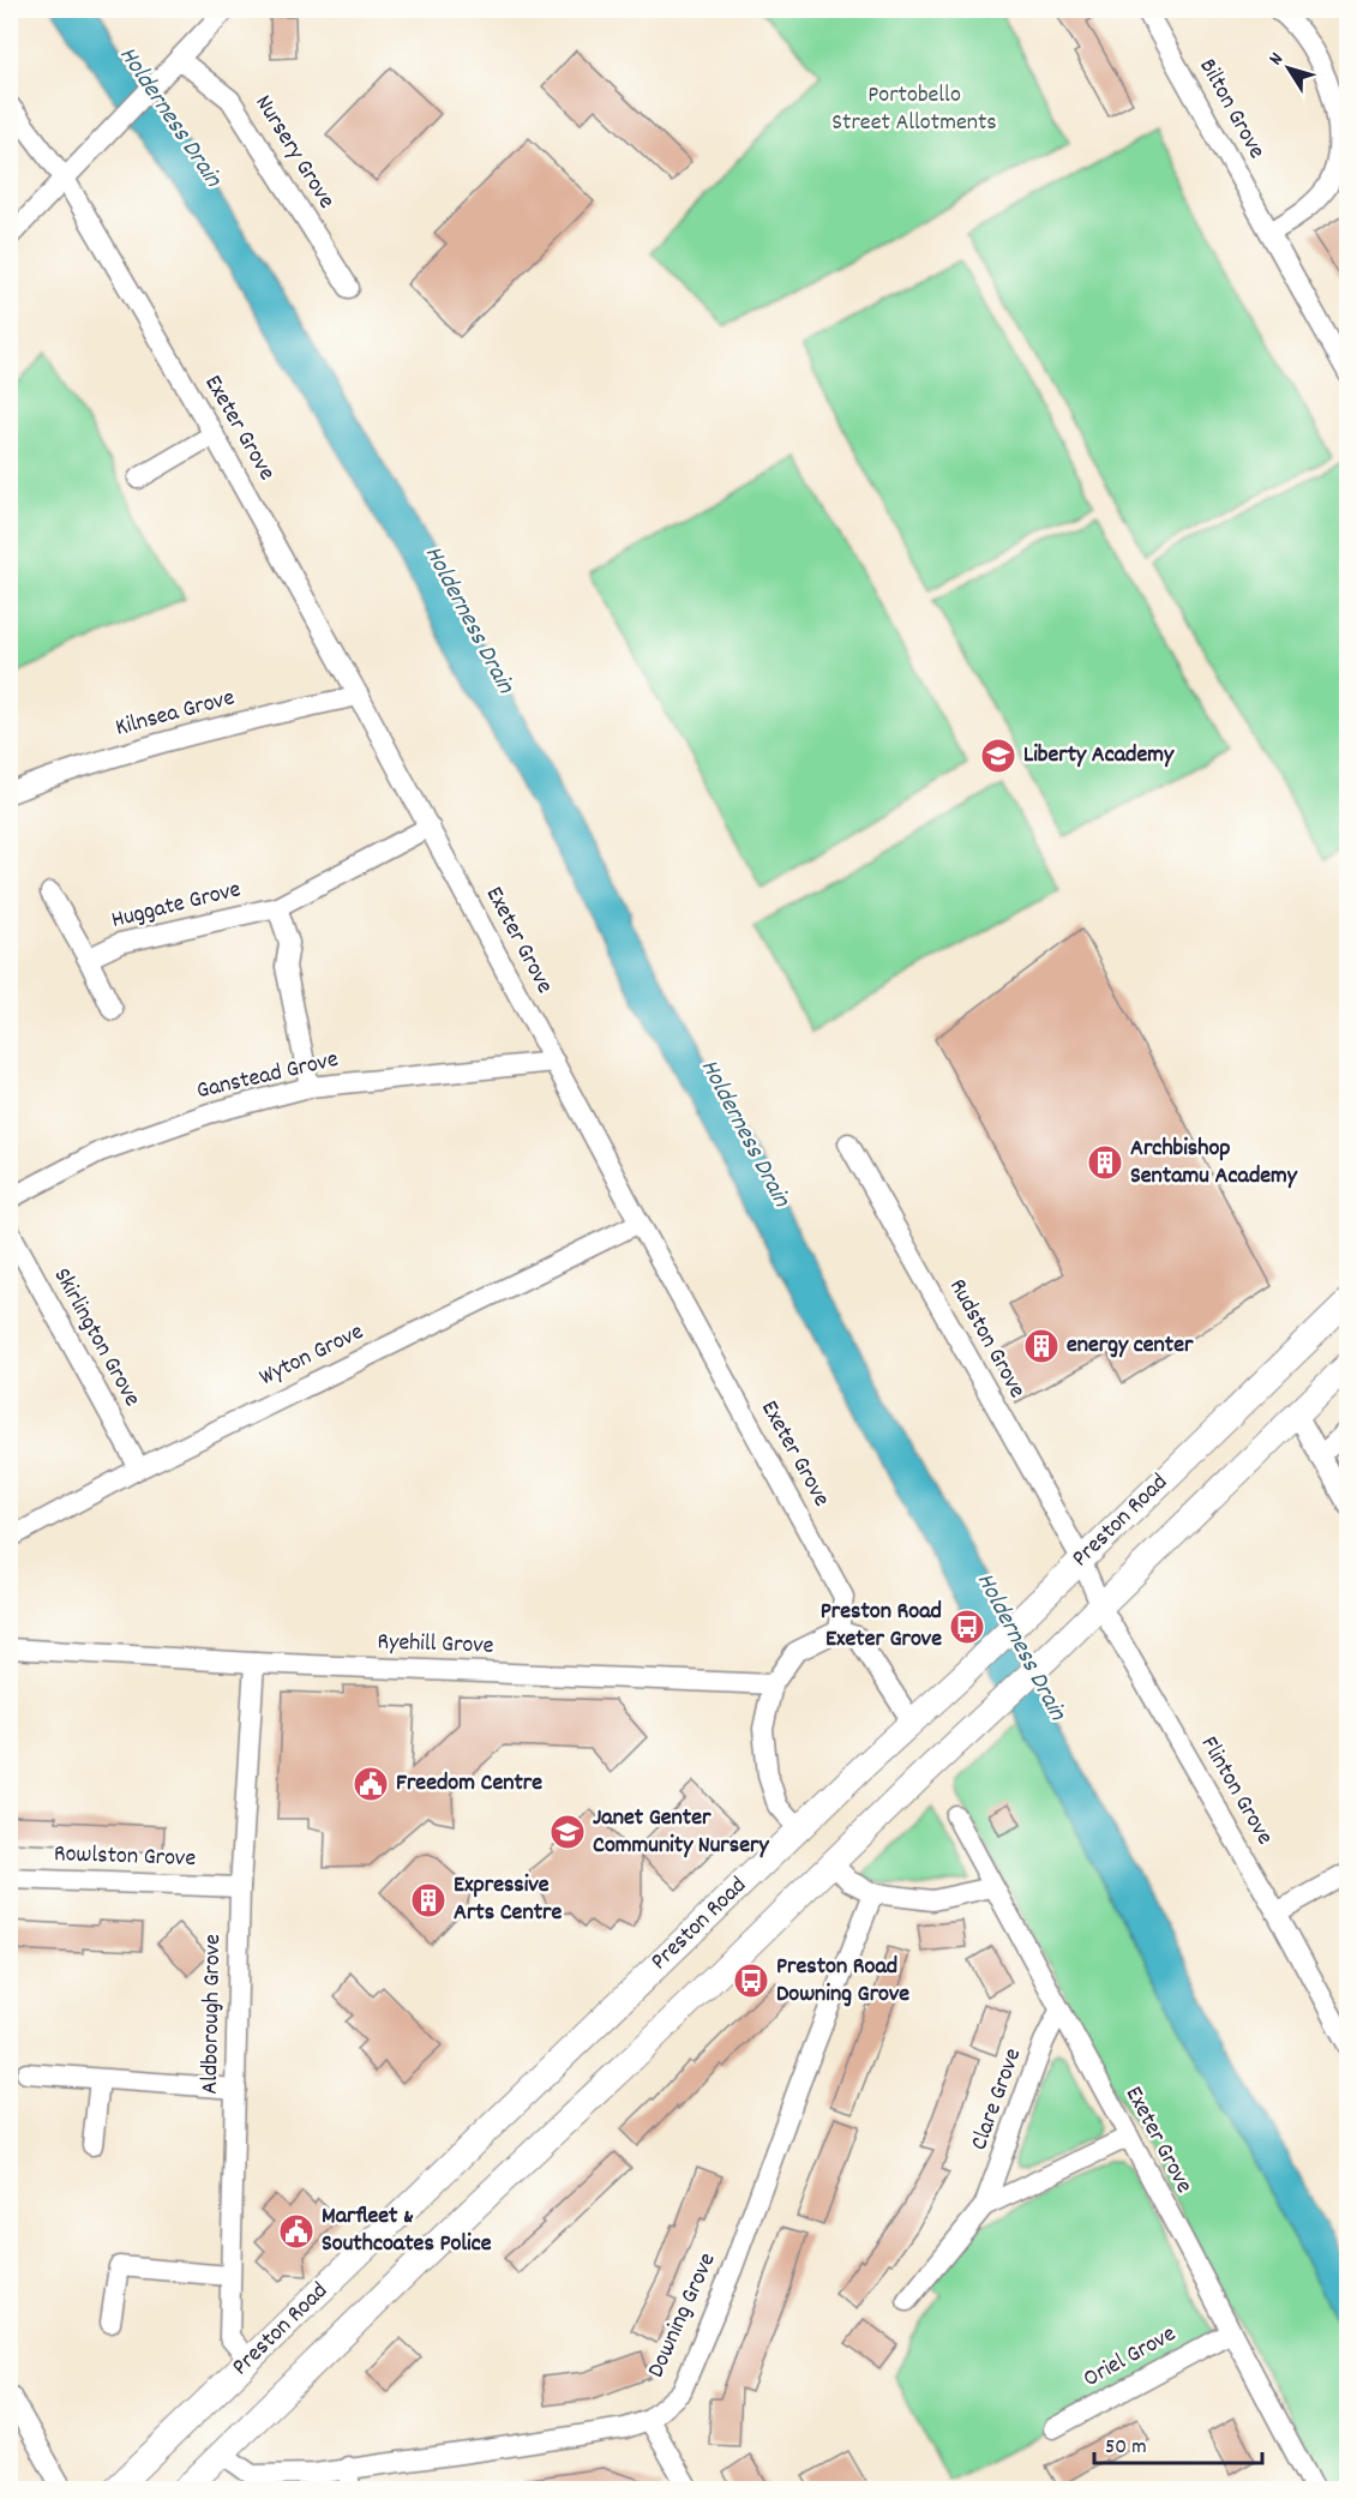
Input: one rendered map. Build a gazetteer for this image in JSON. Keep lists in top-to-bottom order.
{
  "streets": {
    "street": [
      "Bilton Grove",
      "Nursery Grove",
      "Exeter Grove",
      "Kilnsea Grove",
      "Huggate Grove",
      "Ganstead Grove",
      "Skirlington Grove",
      "Rudston Grove",
      "Wyton Grove",
      "Preston Road",
      "Ryehill Grove",
      "Flinton Grove",
      "Rowlston Grove",
      "Aldborough Grove",
      "Clare Grove",
      "Downing Grove",
      "Oriel Grove"
    ]
  },
  "crossings": [
    ["Exeter Grove", "Kilnsea Grove"],
    ["Exeter Grove", "Huggate Grove"],
    ["Exeter Grove", "Ganstead Grove"],
    ["Exeter Grove", "Wyton Grove"],
    ["Exeter Grove", "Clare Grove"],
    ["Exeter Grove", "Oriel Grove"],
    ["Huggate Grove", "Ganstead Grove"],
    ["Skirlington Grove", "Wyton Grove"],
    ["Rudston Grove", "Preston Road"],
    ["Rudston Grove", "Flinton Grove"],
    ["Preston Road", "Flinton Grove"],
    ["Preston Road", "Aldborough Grove"],
    ["Preston Road", "Downing Grove"],
    ["Ryehill Grove", "Aldborough Grove"],
    ["Rowlston Grove", "Aldborough Grove"]
  ],
  "water": ["Holderness Drain"],
  "parks": ["Portobello Street Allotments"],
  "places": {
    "school or university": ["Liberty Academy", "Janet Genter Community Nursery"],
    "building": ["Archbishop Sentamu Academy", "energy center", "Expressive Arts Centre"],
    "bus stop": ["Preston Road Exeter Grove", "Preston Road Downing Grove"],
    "public building": ["Freedom Centre", "Marfleet & Southcoates Police"]
  },
  "scale_bar": "50 m",
  "north": "top left"
}
